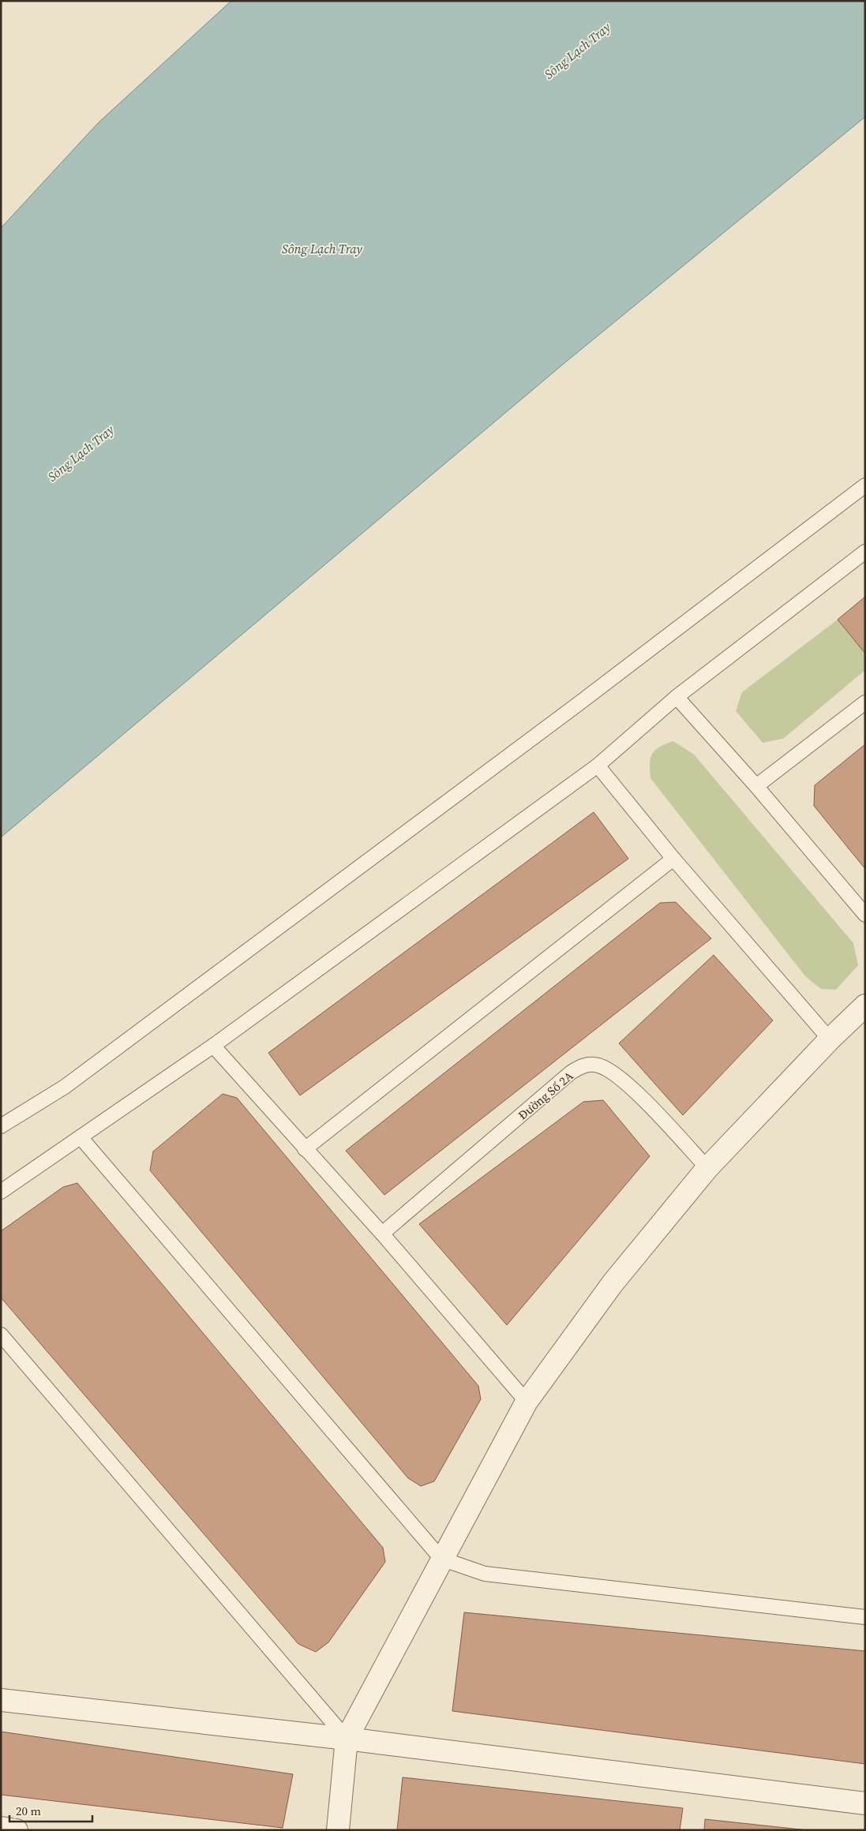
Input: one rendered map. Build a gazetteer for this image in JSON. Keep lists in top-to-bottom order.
{
  "streets": {
    "lane": ["Đường Số 2A"]
  },
  "water": ["Sông Lạch Tray"],
  "scale_bar": "20 m"
}
